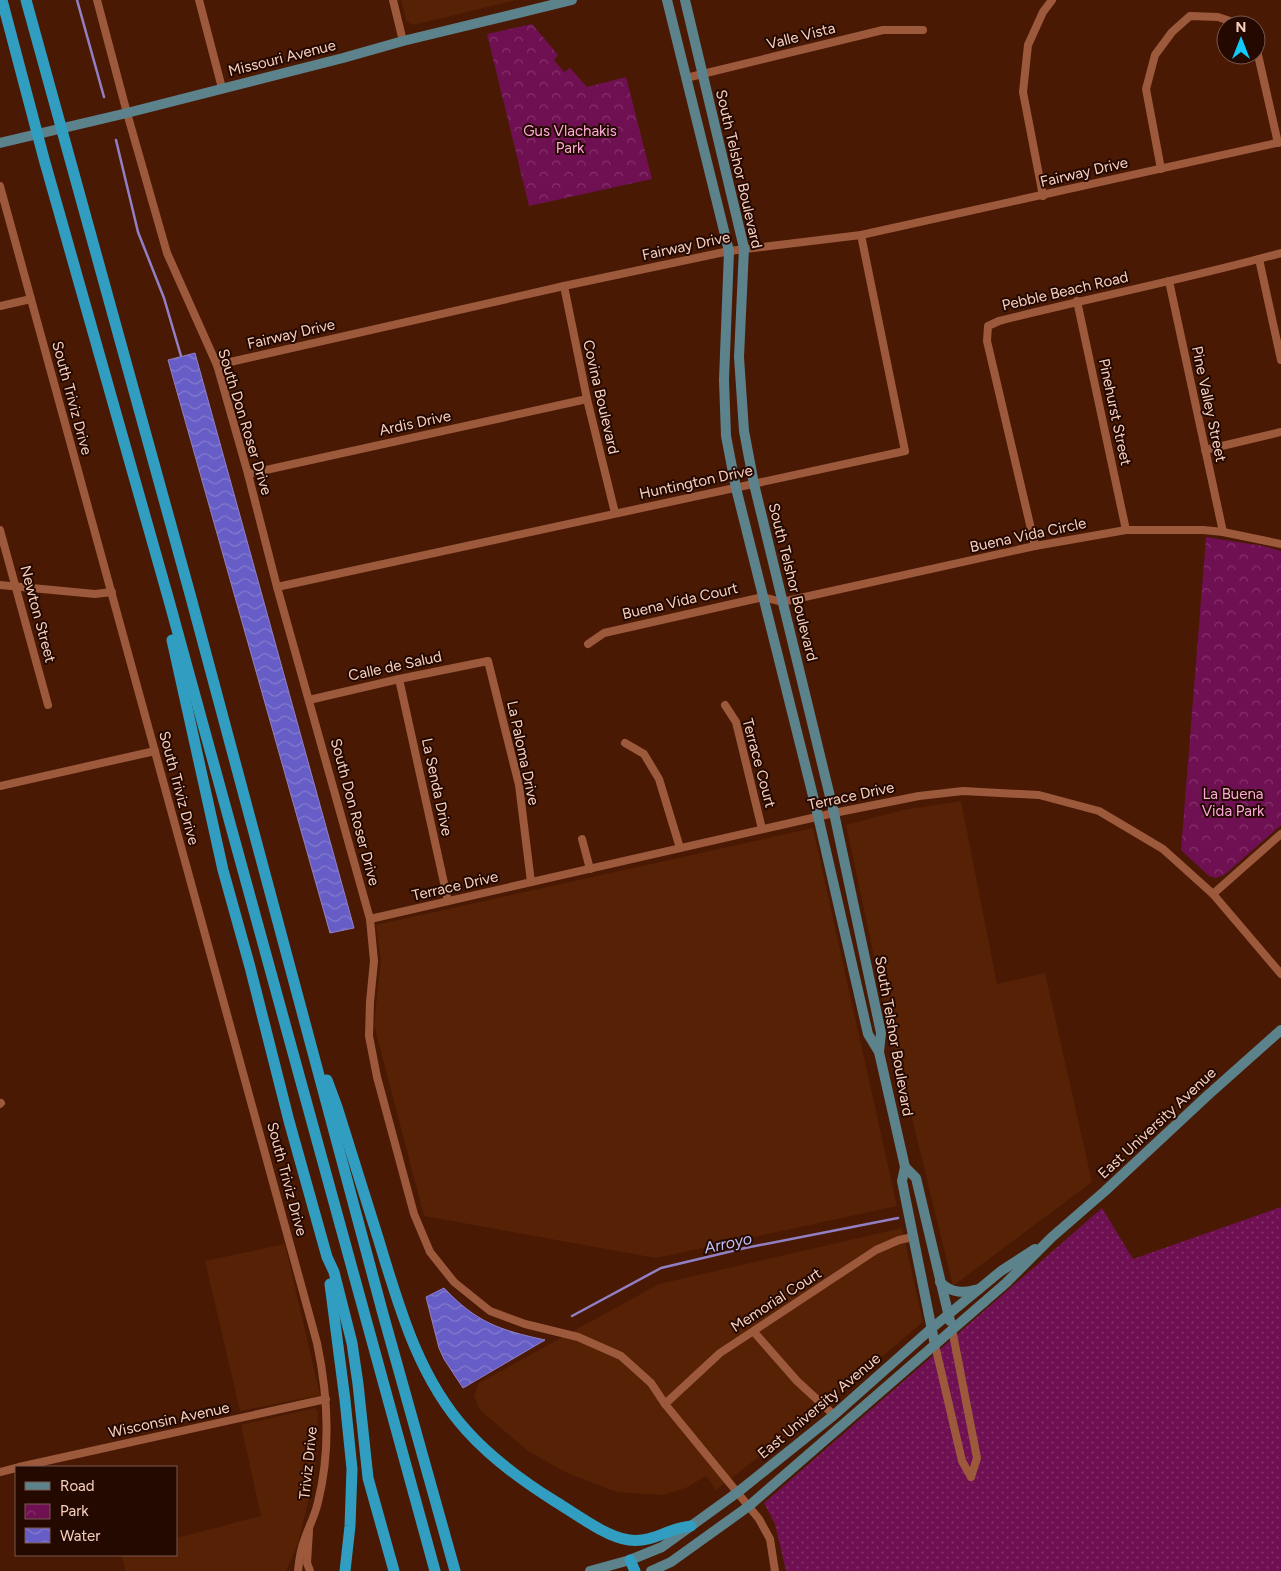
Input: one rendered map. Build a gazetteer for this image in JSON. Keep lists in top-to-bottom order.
{
  "streets": {
    "main road": ["Missouri Avenue", "South Telshor Boulevard", "East University Avenue"],
    "street": [
      "Valle Vista",
      "Fairway Drive",
      "Pebble Beach Road",
      "Covina Boulevard",
      "South Triviz Drive",
      "Pine Valley Street",
      "Pinehurst Street",
      "South Don Roser Drive",
      "Ardis Drive",
      "Huntington Drive",
      "Buena Vida Circle",
      "Buena Vida Court",
      "Newton Street",
      "Calle de Salud",
      "La Paloma Drive",
      "Terrace Court",
      "La Senda Drive",
      "Terrace Drive",
      "Memorial Court",
      "Wisconsin Avenue",
      "Triviz Drive"
    ]
  },
  "crossings": [
    ["Valle Vista", "South Telshor Boulevard"],
    ["Missouri Avenue", "South Don Roser Drive"],
    ["South Telshor Boulevard", "Fairway Drive"],
    ["South Telshor Boulevard", "Huntington Drive"],
    ["South Telshor Boulevard", "Buena Vida Circle"],
    ["South Telshor Boulevard", "Buena Vida Court"],
    ["South Telshor Boulevard", "Terrace Drive"],
    ["South Telshor Boulevard", "East University Avenue"],
    ["South Telshor Boulevard", "Memorial Court"],
    ["Fairway Drive", "Covina Boulevard"],
    ["Fairway Drive", "South Don Roser Drive"],
    ["Fairway Drive", "Huntington Drive"],
    ["Pebble Beach Road", "Pine Valley Street"],
    ["Pebble Beach Road", "Pinehurst Street"],
    ["Pebble Beach Road", "Buena Vida Circle"],
    ["Covina Boulevard", "Ardis Drive"],
    ["Covina Boulevard", "Huntington Drive"],
    ["South Triviz Drive", "Wisconsin Avenue"],
    ["South Triviz Drive", "Triviz Drive"],
    ["Pine Valley Street", "Buena Vida Circle"],
    ["Pinehurst Street", "Buena Vida Circle"],
    ["South Don Roser Drive", "Ardis Drive"],
    ["South Don Roser Drive", "Huntington Drive"],
    ["South Don Roser Drive", "Calle de Salud"],
    ["South Don Roser Drive", "Terrace Drive"],
    ["South Don Roser Drive", "East University Avenue"],
    ["South Don Roser Drive", "Memorial Court"],
    ["Calle de Salud", "La Paloma Drive"],
    ["Calle de Salud", "La Senda Drive"],
    ["La Paloma Drive", "Terrace Drive"],
    ["Terrace Court", "Terrace Drive"],
    ["La Senda Drive", "Terrace Drive"],
    ["Wisconsin Avenue", "Triviz Drive"]
  ],
  "water": ["Arroyo"],
  "parks": ["Gus Vlachakis Park", "La Buena Vida Park"],
  "legend": ["Road", "Park", "Water"],
  "north": "top"
}
